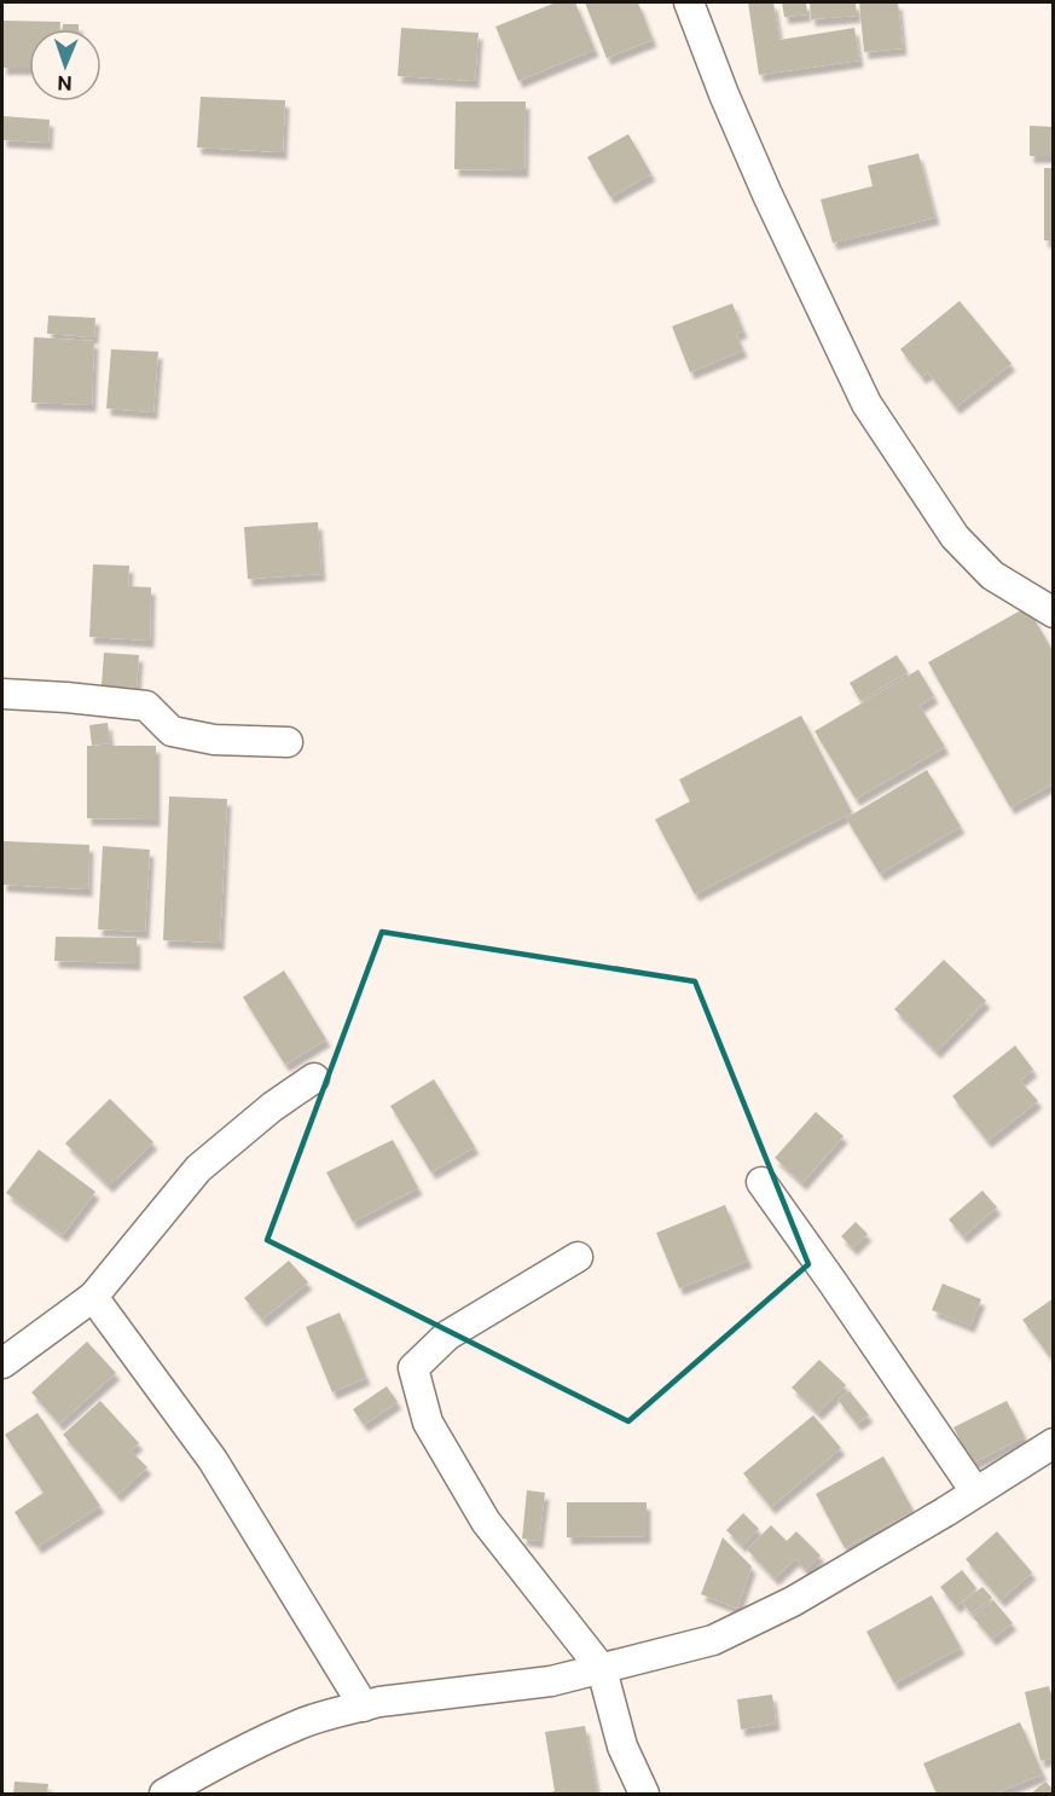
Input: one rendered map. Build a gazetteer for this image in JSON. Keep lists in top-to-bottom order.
{
  "north": "bottom"
}
